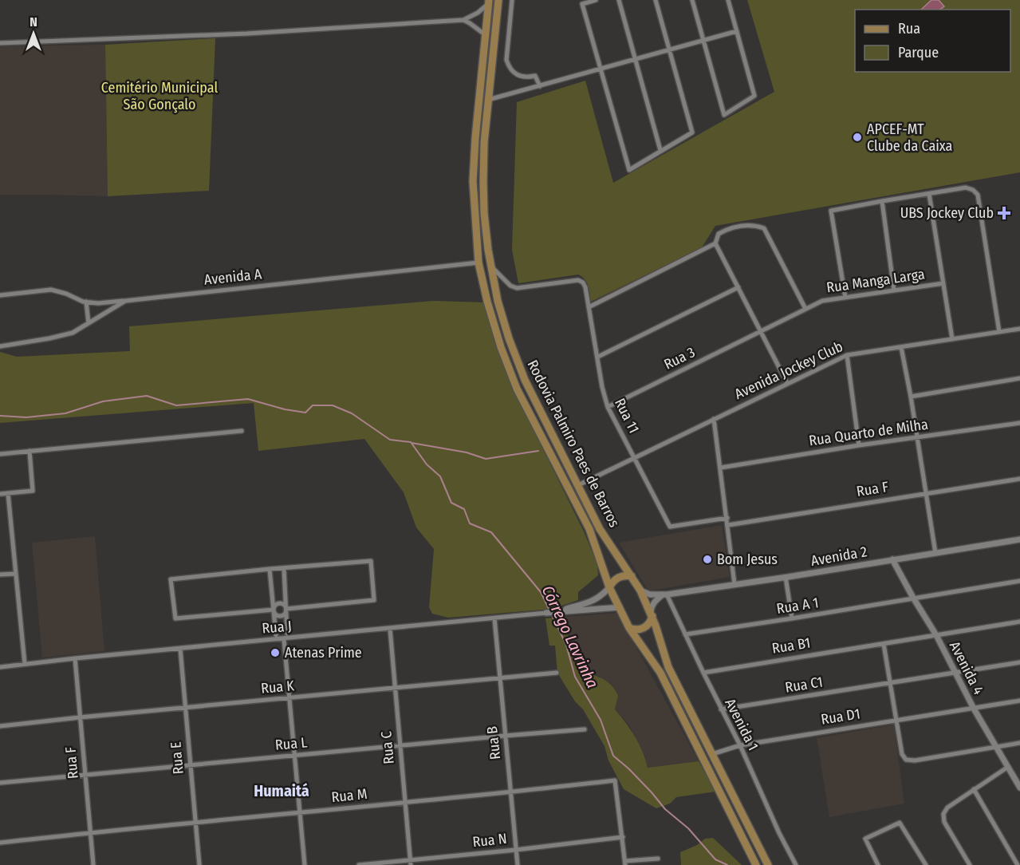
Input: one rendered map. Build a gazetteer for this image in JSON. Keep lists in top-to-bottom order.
{
  "streets": {
    "main road": ["Rodovia Palmiro Paes de Barros"],
    "street": [
      "Avenida A",
      "Rua Manga Larga",
      "Rua 3",
      "Avenida Jockey Club",
      "Rua 11",
      "Rua Quarto de Milha",
      "Rua F",
      "Avenida 2",
      "Rua A 1",
      "Rua J",
      "Rua B1",
      "Avenida 4",
      "Rua C1",
      "Rua K",
      "Rua D1",
      "Avenida 1",
      "Rua B",
      "Rua L",
      "Rua C",
      "Rua E",
      "Rua M",
      "Rua N"
    ]
  },
  "crossings": [
    ["Avenida A", "Rodovia Palmiro Paes de Barros"],
    ["Rua Manga Larga", "Rua 3"],
    ["Rua 3", "Rua 11"],
    ["Avenida Jockey Club", "Rua 11"],
    ["Rua 11", "Rodovia Palmiro Paes de Barros"],
    ["Rodovia Palmiro Paes de Barros", "Avenida 2"],
    ["Rodovia Palmiro Paes de Barros", "Rua J"],
    ["Rodovia Palmiro Paes de Barros", "Rua D1"],
    ["Rua F", "Rua J"],
    ["Rua F", "Rua K"],
    ["Rua F", "Rua L"],
    ["Rua F", "Rua M"],
    ["Avenida 2", "Avenida 4"],
    ["Avenida 2", "Avenida 1"],
    ["Rua A 1", "Avenida 4"],
    ["Rua A 1", "Avenida 1"],
    ["Rua J", "Rua B"],
    ["Rua J", "Rua C"],
    ["Rua J", "Rua E"],
    ["Rua B1", "Avenida 4"],
    ["Rua B1", "Avenida 1"],
    ["Avenida 4", "Rua C1"],
    ["Avenida 4", "Rua D1"],
    ["Rua C1", "Avenida 1"],
    ["Rua K", "Rua B"],
    ["Rua K", "Rua C"],
    ["Rua K", "Rua E"],
    ["Rua D1", "Avenida 1"],
    ["Rua B", "Rua L"],
    ["Rua B", "Rua M"],
    ["Rua B", "Rua N"],
    ["Rua L", "Rua C"],
    ["Rua L", "Rua E"],
    ["Rua C", "Rua M"],
    ["Rua C", "Rua N"],
    ["Rua E", "Rua M"],
    ["Rua M", "Rua N"]
  ],
  "districts": ["Humaitá"],
  "water": ["Córrego Lavrinha"],
  "parks": ["Cemitério Municipal São Gonçalo"],
  "places": {
    "other": ["APCEF-MT Clube da Caixa", "Bom Jesus", "Atenas Prime"],
    "health": ["UBS Jockey Club"]
  },
  "legend": ["Rua", "Parque"],
  "north": "top"
}
